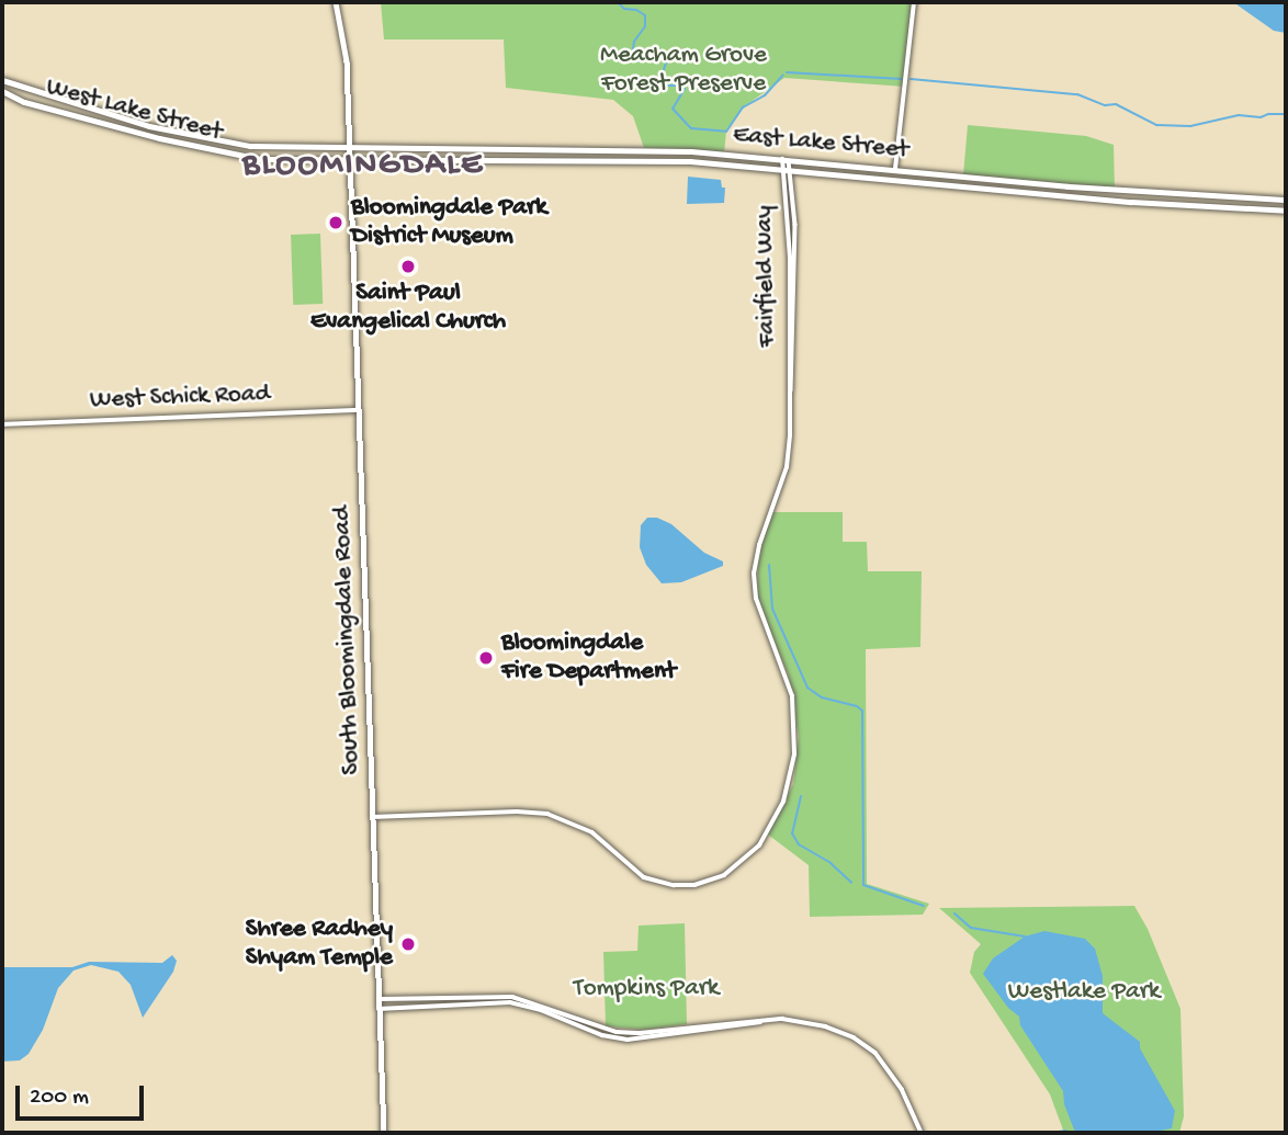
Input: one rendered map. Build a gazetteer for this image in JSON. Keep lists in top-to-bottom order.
{
  "streets": {
    "main road": ["West Lake Street", "East Lake Street", "South Bloomingdale Road"],
    "street": ["Fairfield Way", "West Schick Road"]
  },
  "crossings": [
    ["West Lake Street", "East Lake Street"],
    ["West Lake Street", "South Bloomingdale Road"],
    ["East Lake Street", "Fairfield Way"],
    ["East Lake Street", "South Bloomingdale Road"],
    ["Fairfield Way", "South Bloomingdale Road"],
    ["West Schick Road", "South Bloomingdale Road"]
  ],
  "districts": ["BLOOMINGDALE"],
  "parks": ["Meacham Grove Forest Preserve", "Tompkins Park", "Westlake Park"],
  "places": [
    "Bloomingdale Park District Museum",
    "Saint Paul Evangelical Church",
    "Bloomingdale Fire Department",
    "Shree Radhey Shyam Temple"
  ],
  "scale_bar": "200 m"
}
